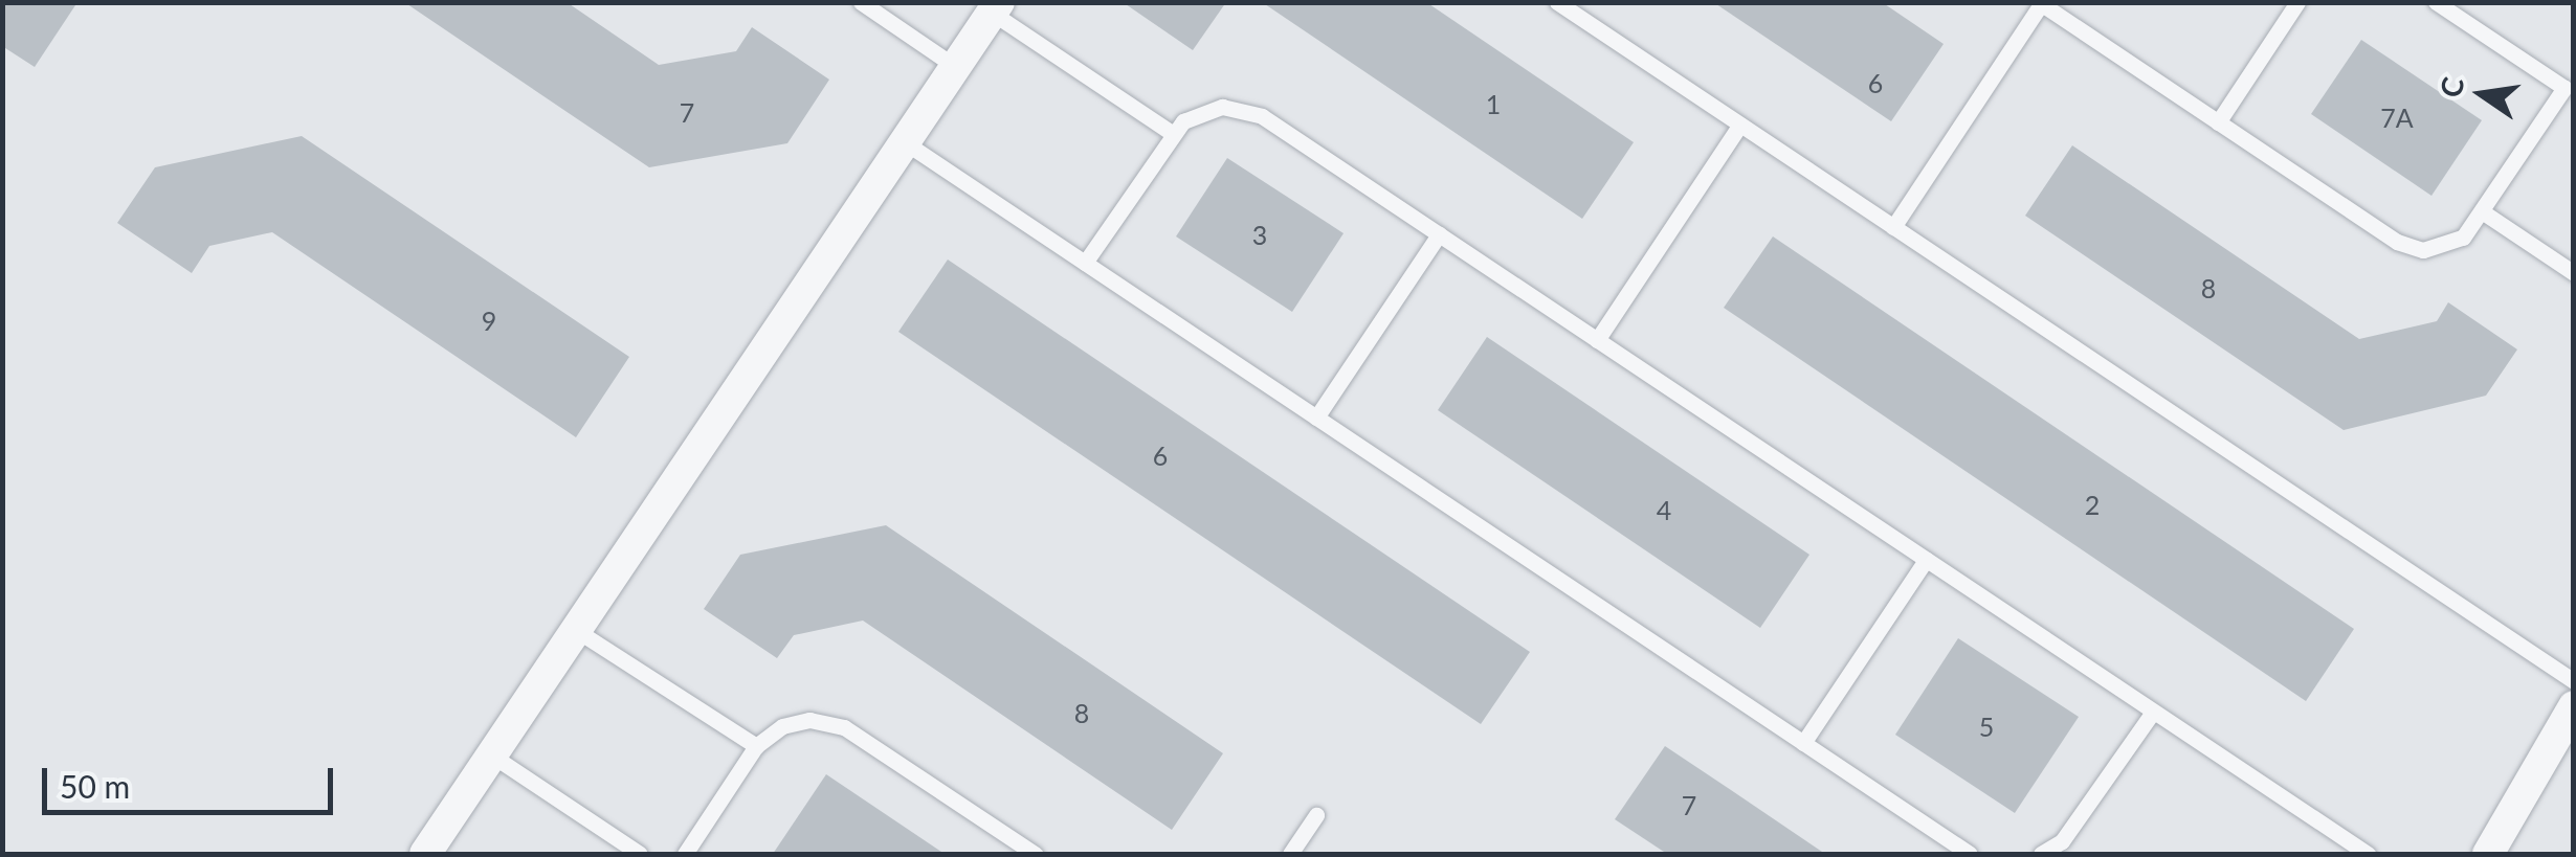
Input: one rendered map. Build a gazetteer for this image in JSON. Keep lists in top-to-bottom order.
{
  "house_numbers": [
    "6",
    "1",
    "7",
    "7А",
    "3",
    "8",
    "9",
    "6",
    "2",
    "4",
    "8",
    "5",
    "7"
  ],
  "scale_bar": "50 m",
  "north": "left"
}
